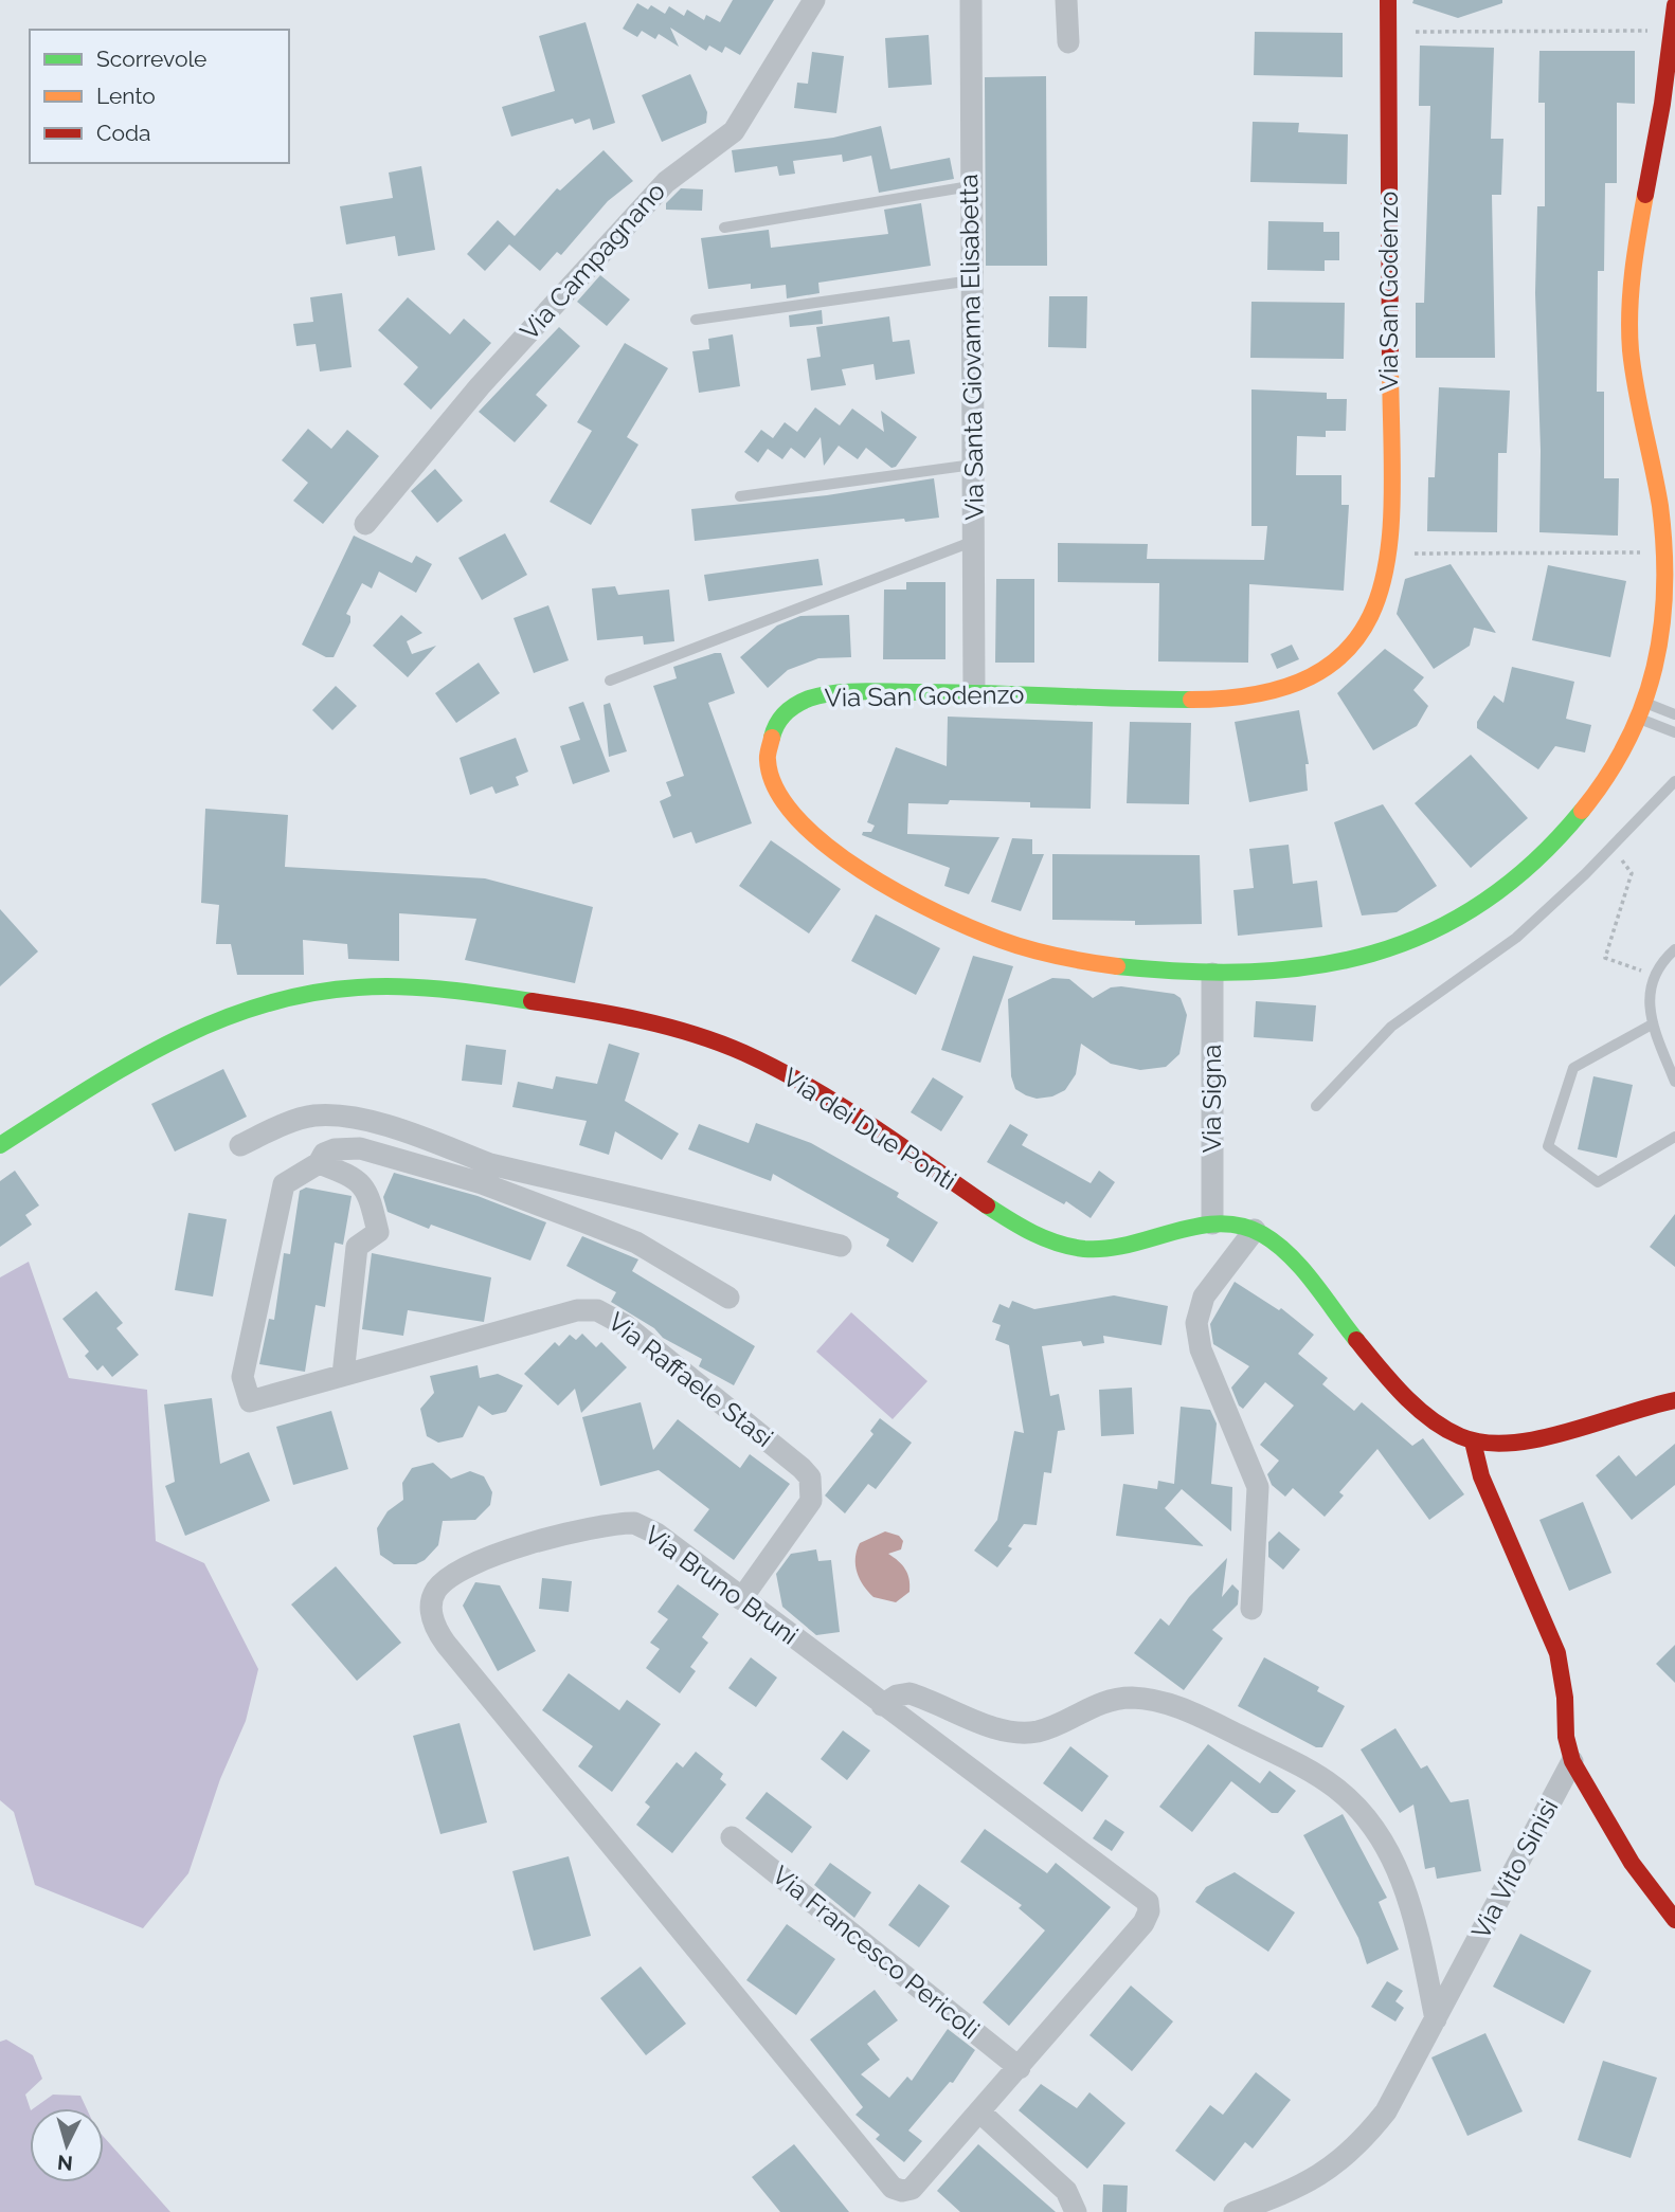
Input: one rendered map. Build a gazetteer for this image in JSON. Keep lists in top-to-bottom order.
{
  "streets": {
    "street": [
      "Via Campagnano",
      "Via San Godenzo",
      "Via Santa Giovanna Elisabetta",
      "Via Signa",
      "Via dei Due Ponti",
      "Via Raffaele Stasi",
      "Via Bruno Bruni",
      "Via Vito Sinisi",
      "Via Francesco Pericoli"
    ]
  },
  "crossings": [
    ["Via San Godenzo", "Via Santa Giovanna Elisabetta"],
    ["Via San Godenzo", "Via Signa"],
    ["Via Signa", "Via dei Due Ponti"],
    ["Via Raffaele Stasi", "Via Bruno Bruni"],
    ["Via Bruno Bruni", "Via Francesco Pericoli"]
  ],
  "legend": ["Scorrevole", "Lento", "Coda"],
  "north": "bottom"
}
